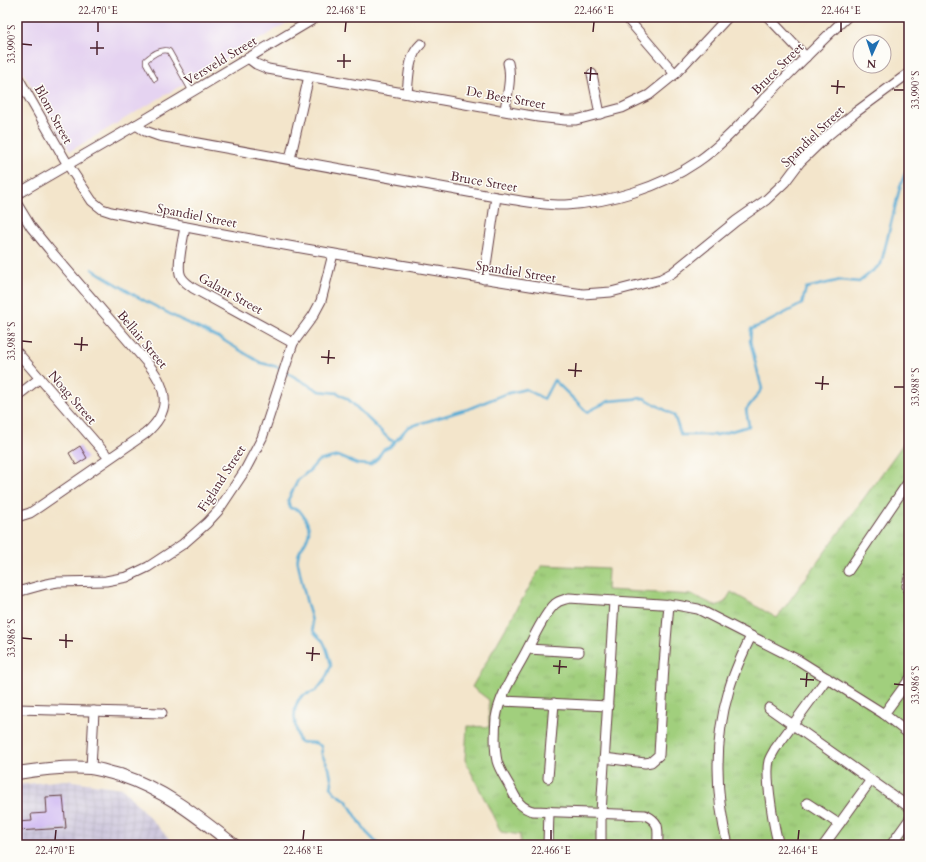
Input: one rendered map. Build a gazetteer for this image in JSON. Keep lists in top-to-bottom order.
{
  "streets": {
    "street": [
      "Versveld Street",
      "Bruce Street",
      "De Beer Street",
      "Blom Street",
      "Spandiel Street",
      "Galant Street",
      "Bellair Street",
      "Noag Street",
      "Figland Street"
    ]
  },
  "crossings": [
    ["Versveld Street", "Bruce Street"],
    ["Versveld Street", "De Beer Street"],
    ["Blom Street", "Spandiel Street"],
    ["Spandiel Street", "Galant Street"],
    ["Spandiel Street", "Figland Street"],
    ["Galant Street", "Figland Street"],
    ["Bellair Street", "Noag Street"]
  ],
  "north": "bottom",
  "coordinates": [
    "22.470°E",
    "22.468°E",
    "22.466°E",
    "22.464°E",
    "33.990°S",
    "33.988°S",
    "33.986°S"
  ]
}
